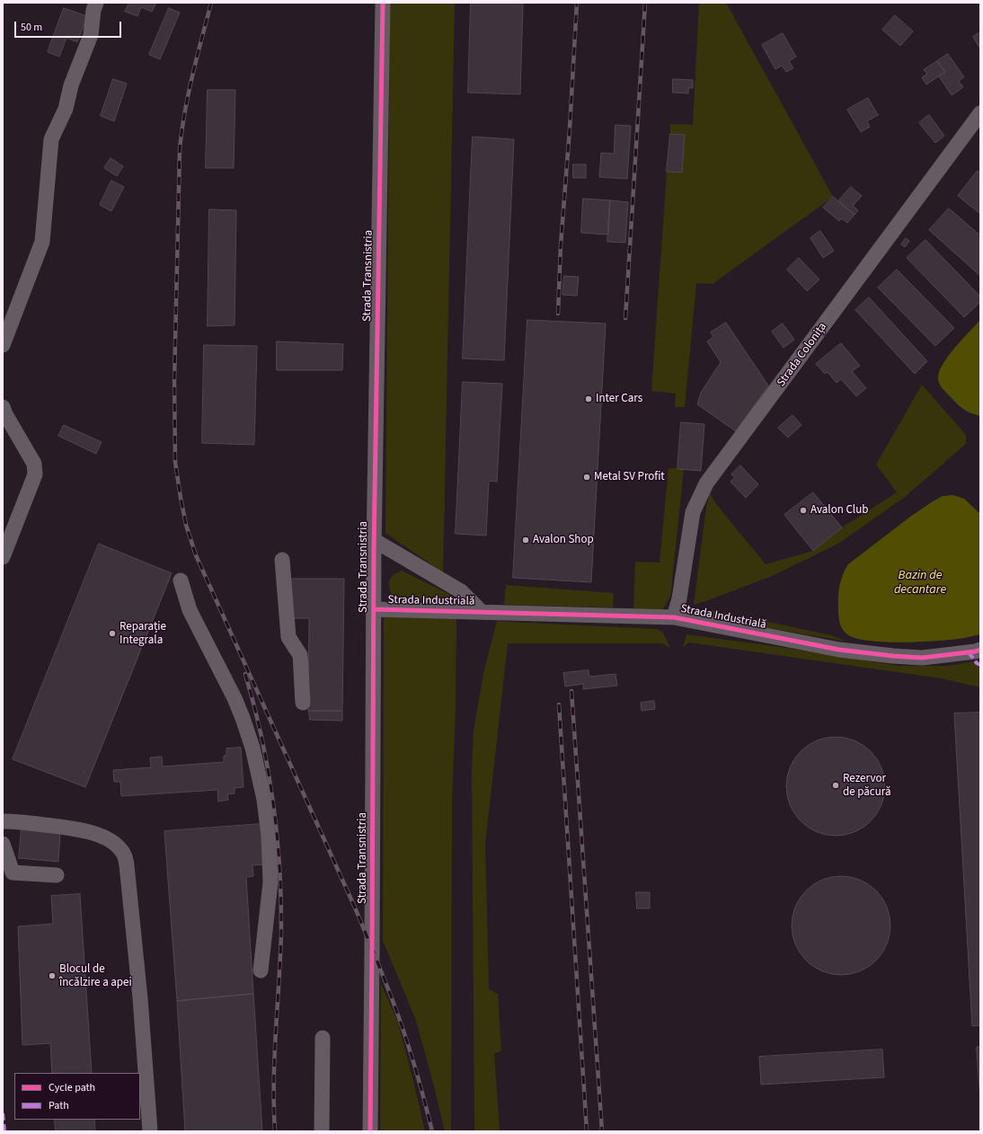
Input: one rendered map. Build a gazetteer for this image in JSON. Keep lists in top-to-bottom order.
{
  "streets": {
    "street": ["Strada Transnistria", "Strada Colonița", "Strada Industrială"]
  },
  "crossings": [
    ["Strada Transnistria", "Strada Industrială"],
    ["Strada Colonița", "Strada Industrială"]
  ],
  "water": ["Bazin de decantare"],
  "places": [
    "Inter Cars",
    "Metal SV Profit",
    "Avalon Club",
    "Avalon Shop",
    "Reparație Integrala",
    "Rezervor de păcură",
    "Blocul de încălzire a apei"
  ],
  "legend": ["Cycle path", "Path"],
  "scale_bar": "50 m"
}
